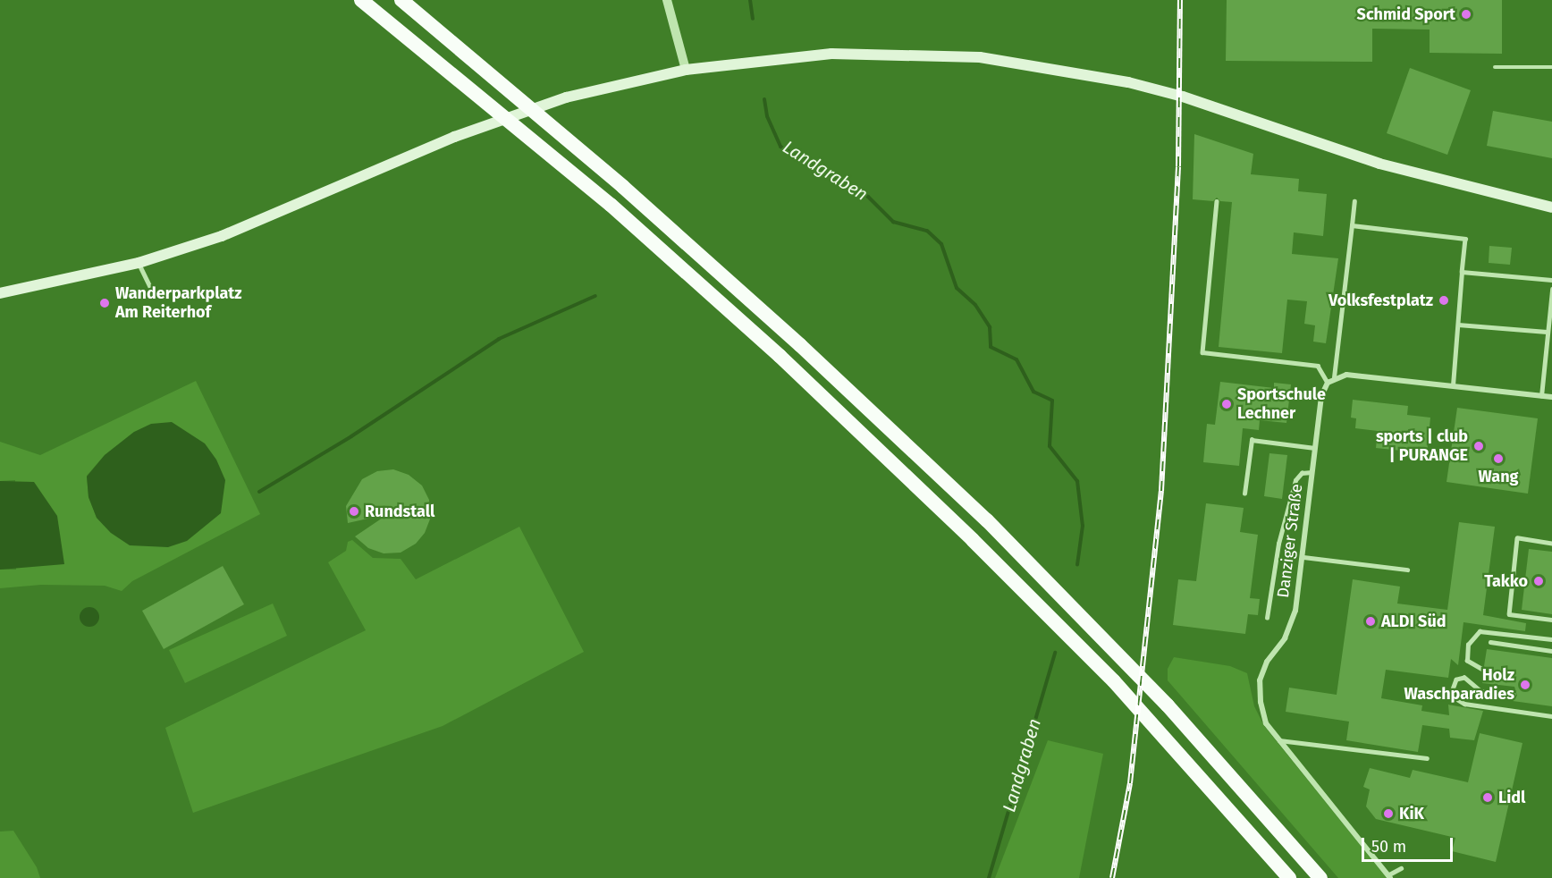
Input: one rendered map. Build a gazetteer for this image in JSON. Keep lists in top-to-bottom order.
{
  "streets": {
    "street": ["Danziger Straße"]
  },
  "water": ["Landgraben"],
  "places": [
    "Schmid Sport",
    "Volksfestplatz",
    "Wanderparkplatz Am Reiterhof",
    "Sportschule Lechner",
    "sports | club | PURANGE",
    "Wang",
    "Rundstall",
    "Takko",
    "ALDI Süd",
    "Holz Waschparadies",
    "Lidl",
    "KiK"
  ],
  "scale_bar": "50 m"
}
